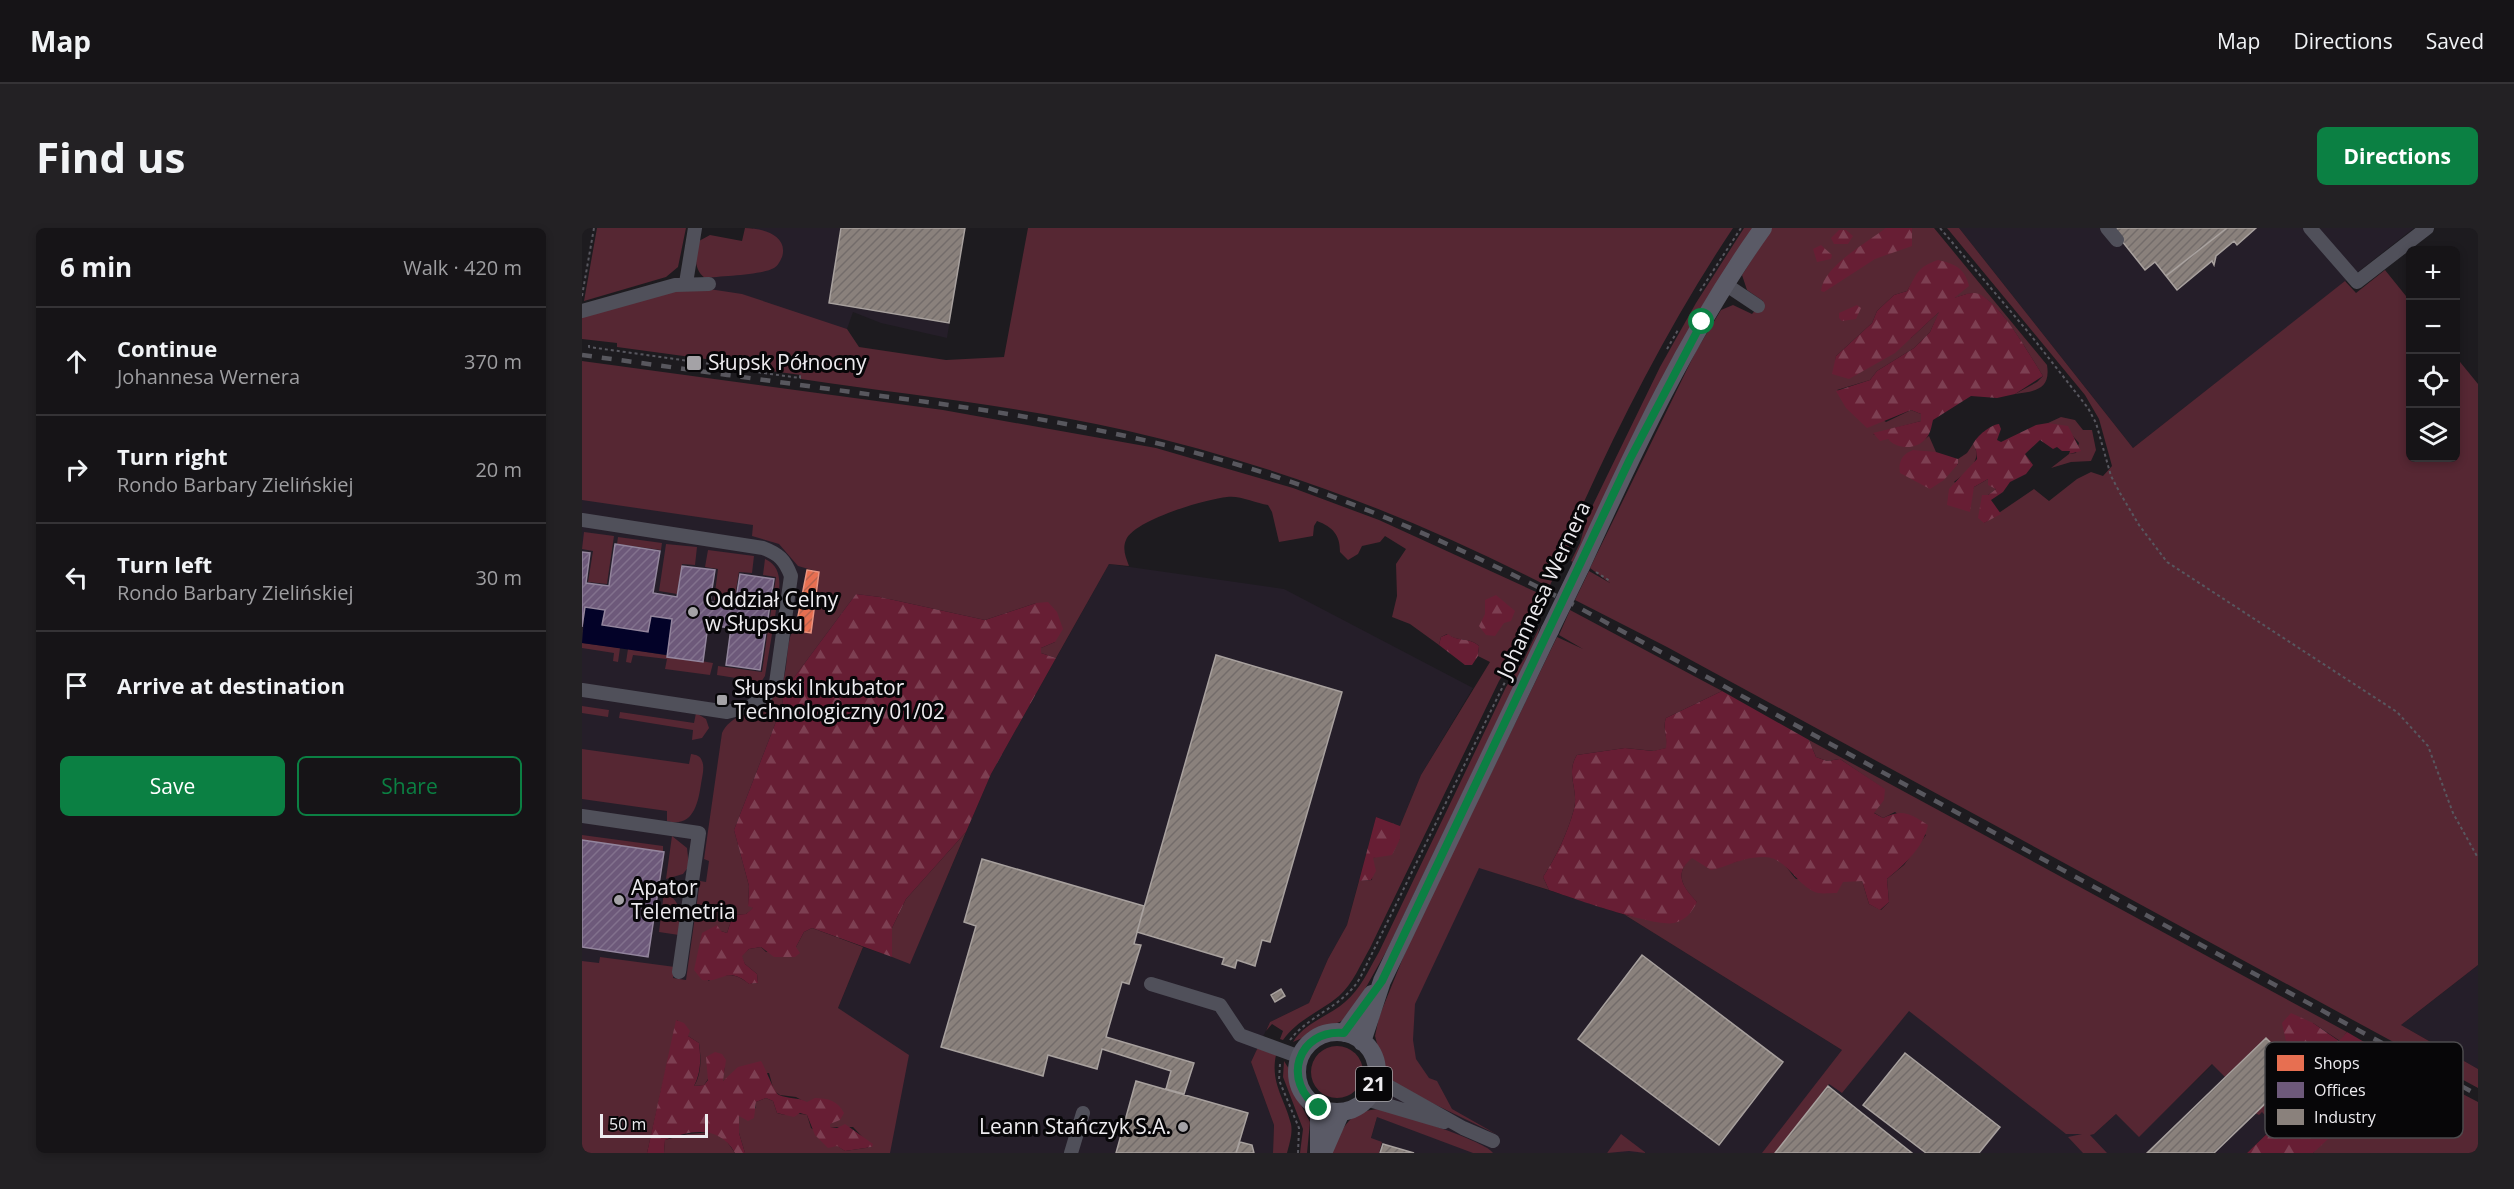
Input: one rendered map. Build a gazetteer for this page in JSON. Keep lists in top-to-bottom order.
{
  "streets": {
    "main road": ["Johannesa Wernera", "21"]
  },
  "crossings": [
    ["Johannesa Wernera", "21"]
  ],
  "places": {
    "transit": ["Słupsk Północny", "Słupski Inkubator Technologiczny 01/02"],
    "other": ["Oddział Celny w Słupsku", "Apator Telemetria", "Leann Stańczyk S.A."]
  },
  "legend": ["Shops", "Offices", "Industry"],
  "scale_bar": "50 m",
  "page": {
    "header": "Map",
    "nav": ["Map", "Directions", "Saved"],
    "buttons": [
      "Directions",
      ["Save", "Share"]
    ],
    "title": "Find us",
    "heading": ["6 min", "Walk · 420 m"],
    "map_buttons": ["+", "−"],
    "list": [
      ["Continue", "Johannesa Wernera", "370 m"],
      ["Turn right", "Rondo Barbary Zielińskiej", "20 m"],
      ["Turn left", "Rondo Barbary Zielińskiej", "30 m"],
      "Arrive at destination"
    ],
    "scale": "50 m"
  }
}
